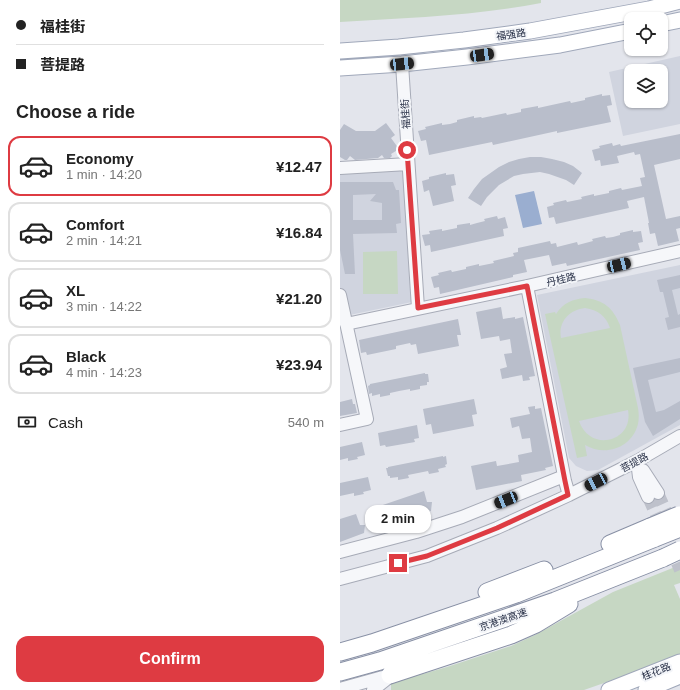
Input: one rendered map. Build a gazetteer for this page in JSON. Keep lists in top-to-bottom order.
{
  "streets": {
    "highway": ["京港澳高速"],
    "main road": ["福强路", "桂花路"],
    "street": ["福桂街", "丹桂路", "菩提路"]
  },
  "crossings": [
    ["福强路", "福桂街"],
    ["福桂街", "丹桂路"]
  ],
  "page": {
    "banner": ["福桂街", "菩提路"],
    "heading": "Choose a ride",
    "list": [
      {
        "name": "Economy",
        "note": "1 min · 14:20",
        "value": "¥12.47"
      },
      {
        "name": "Comfort",
        "note": "2 min · 14:21",
        "value": "¥16.84"
      },
      {
        "name": "XL",
        "note": "3 min · 14:22",
        "value": "¥21.20"
      },
      {
        "name": "Black",
        "note": "4 min · 14:23",
        "value": "¥23.94"
      }
    ],
    "pay": ["Cash", "540 m"],
    "bubble": "2 min",
    "buttons": "Confirm"
  }
}
